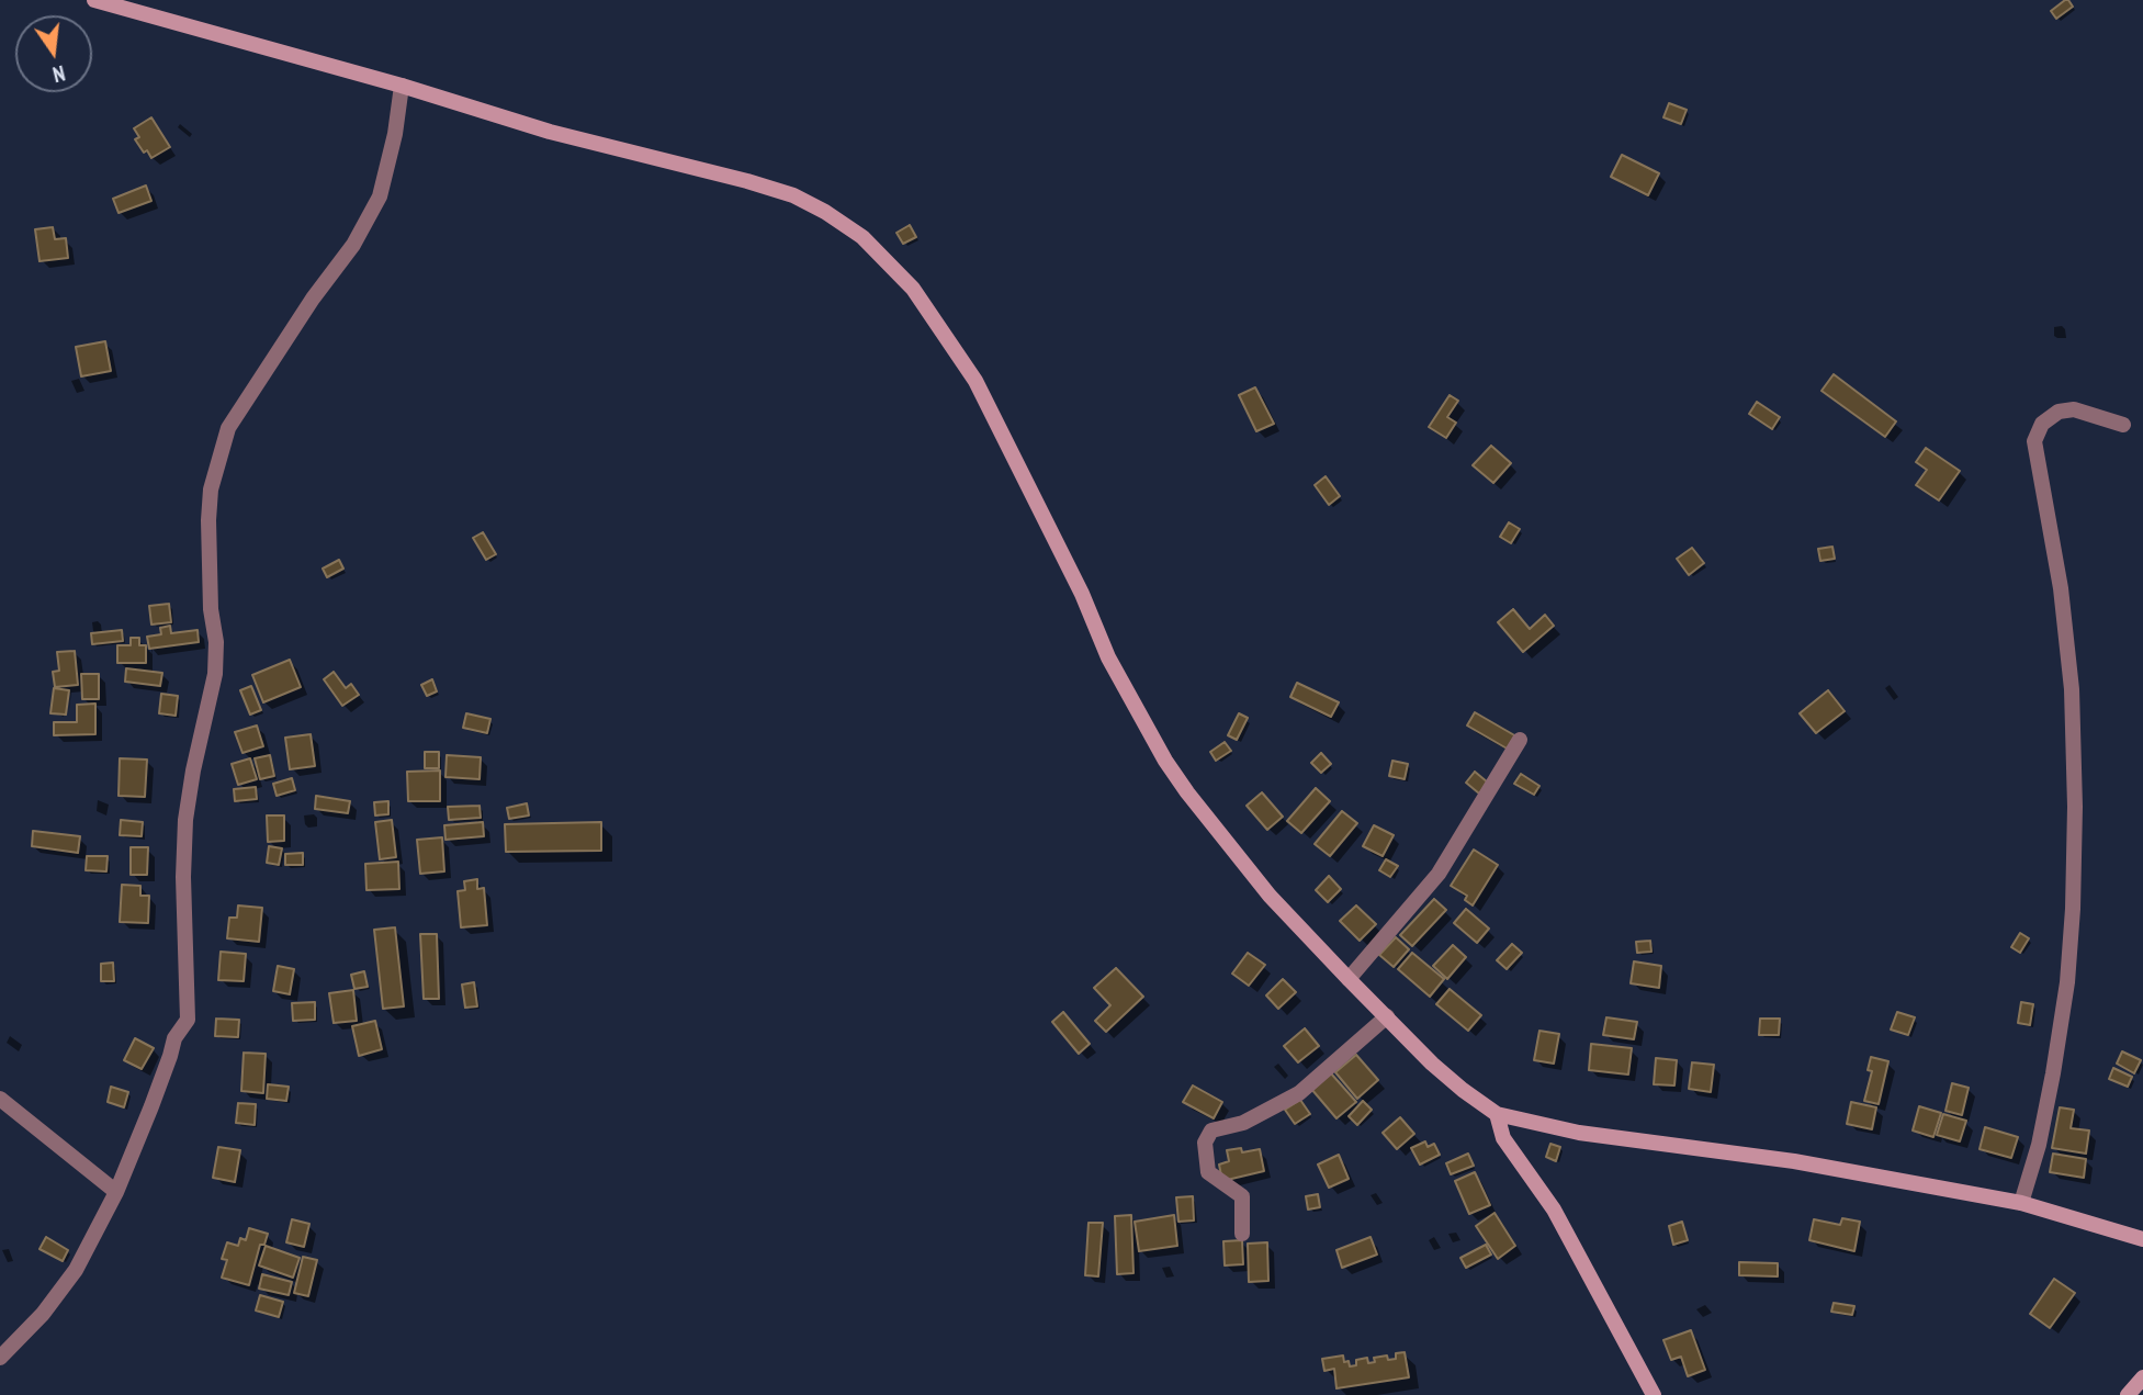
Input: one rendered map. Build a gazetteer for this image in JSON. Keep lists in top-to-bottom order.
{
  "north": "bottom"
}
